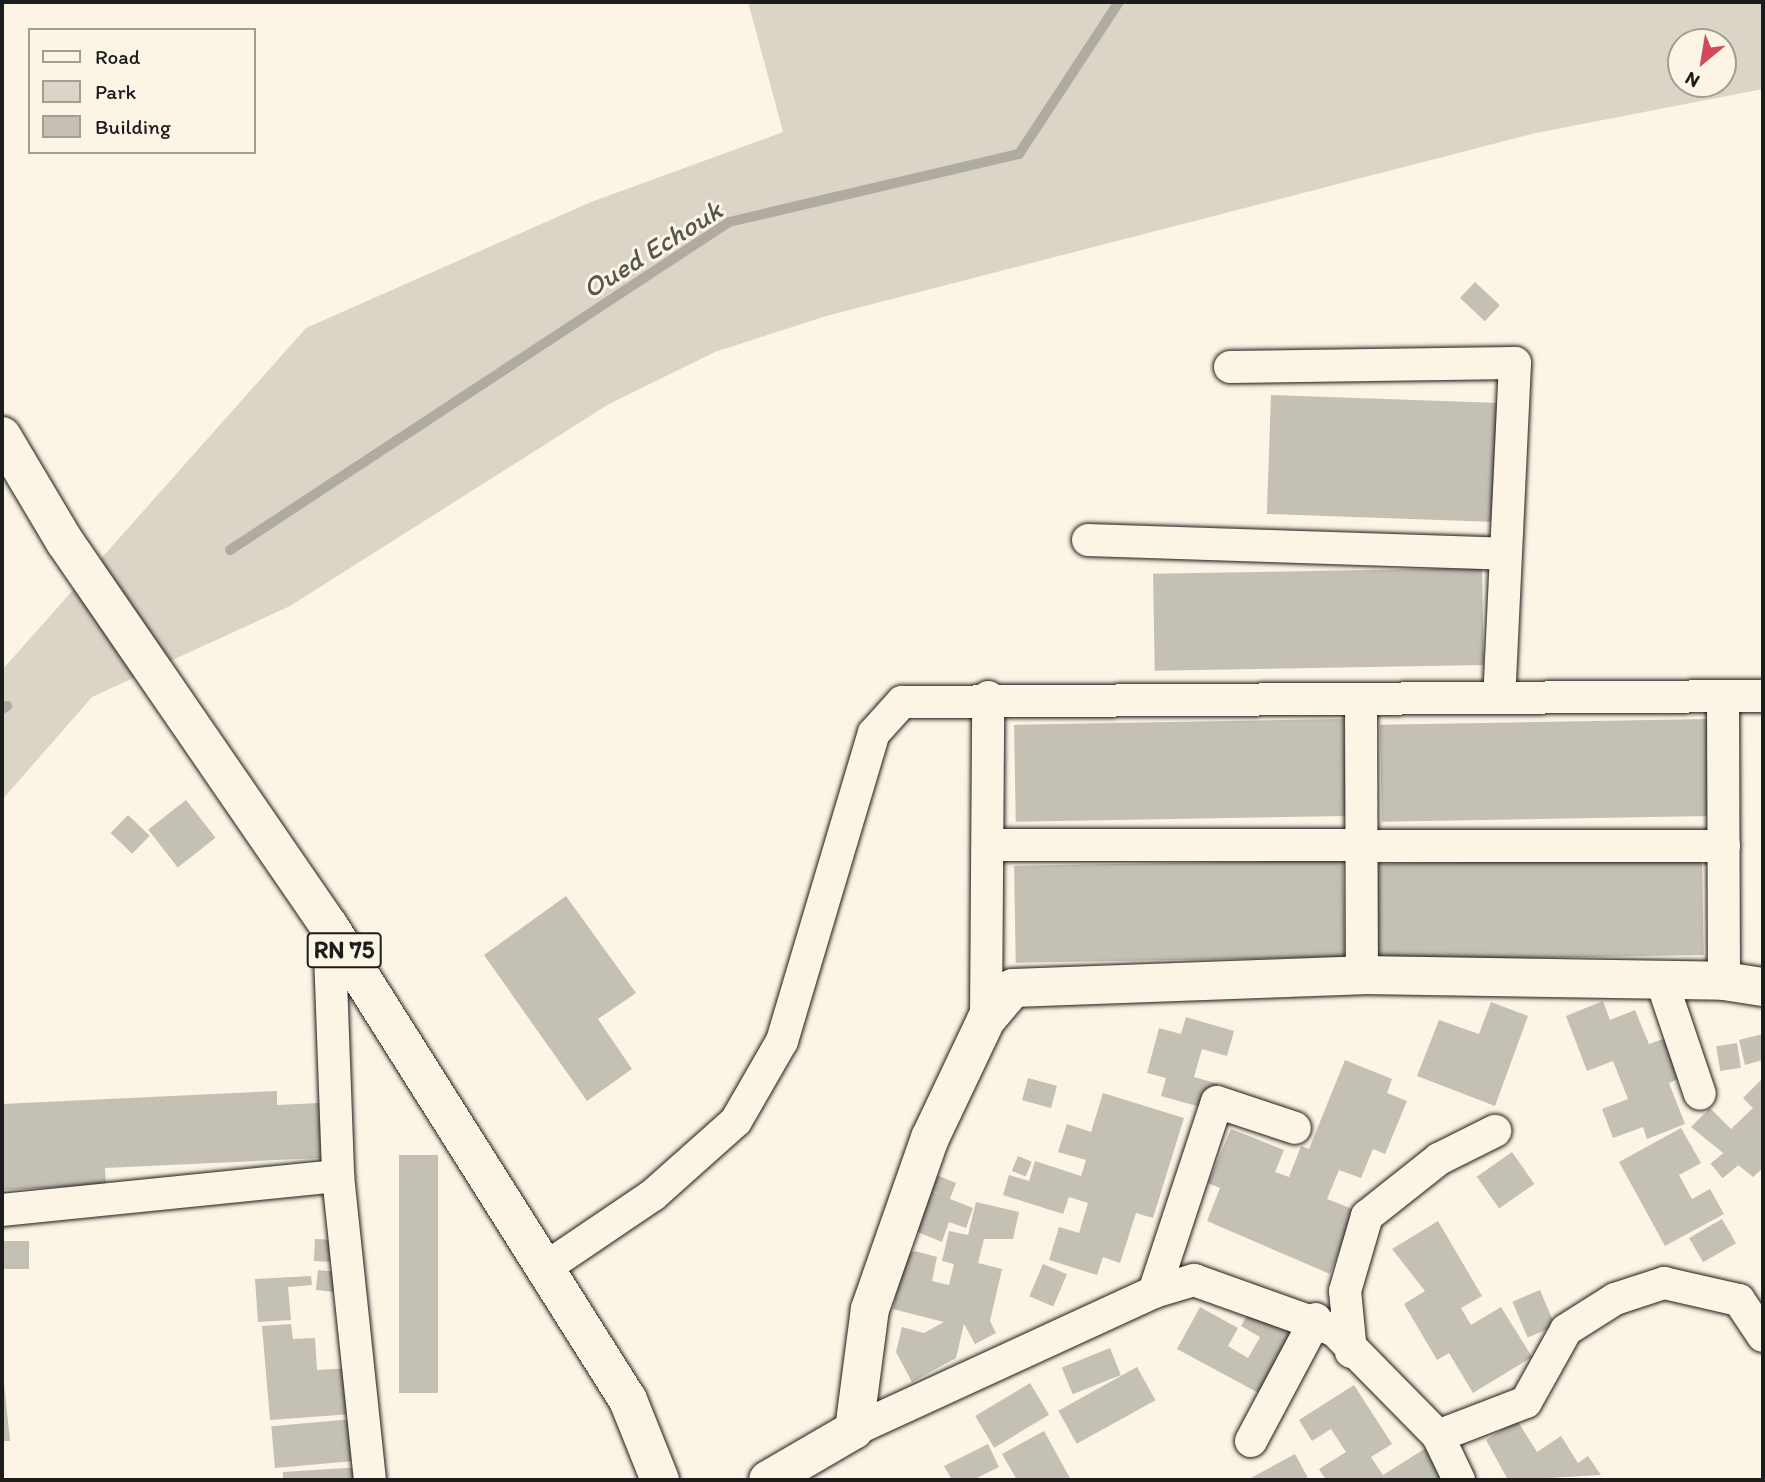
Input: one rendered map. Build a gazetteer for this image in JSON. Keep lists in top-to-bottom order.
{
  "streets": {
    "street": ["RN 75"]
  },
  "water": ["Oued Echouk"],
  "legend": ["Road", "Park", "Building"],
  "north": "bottom left"
}
